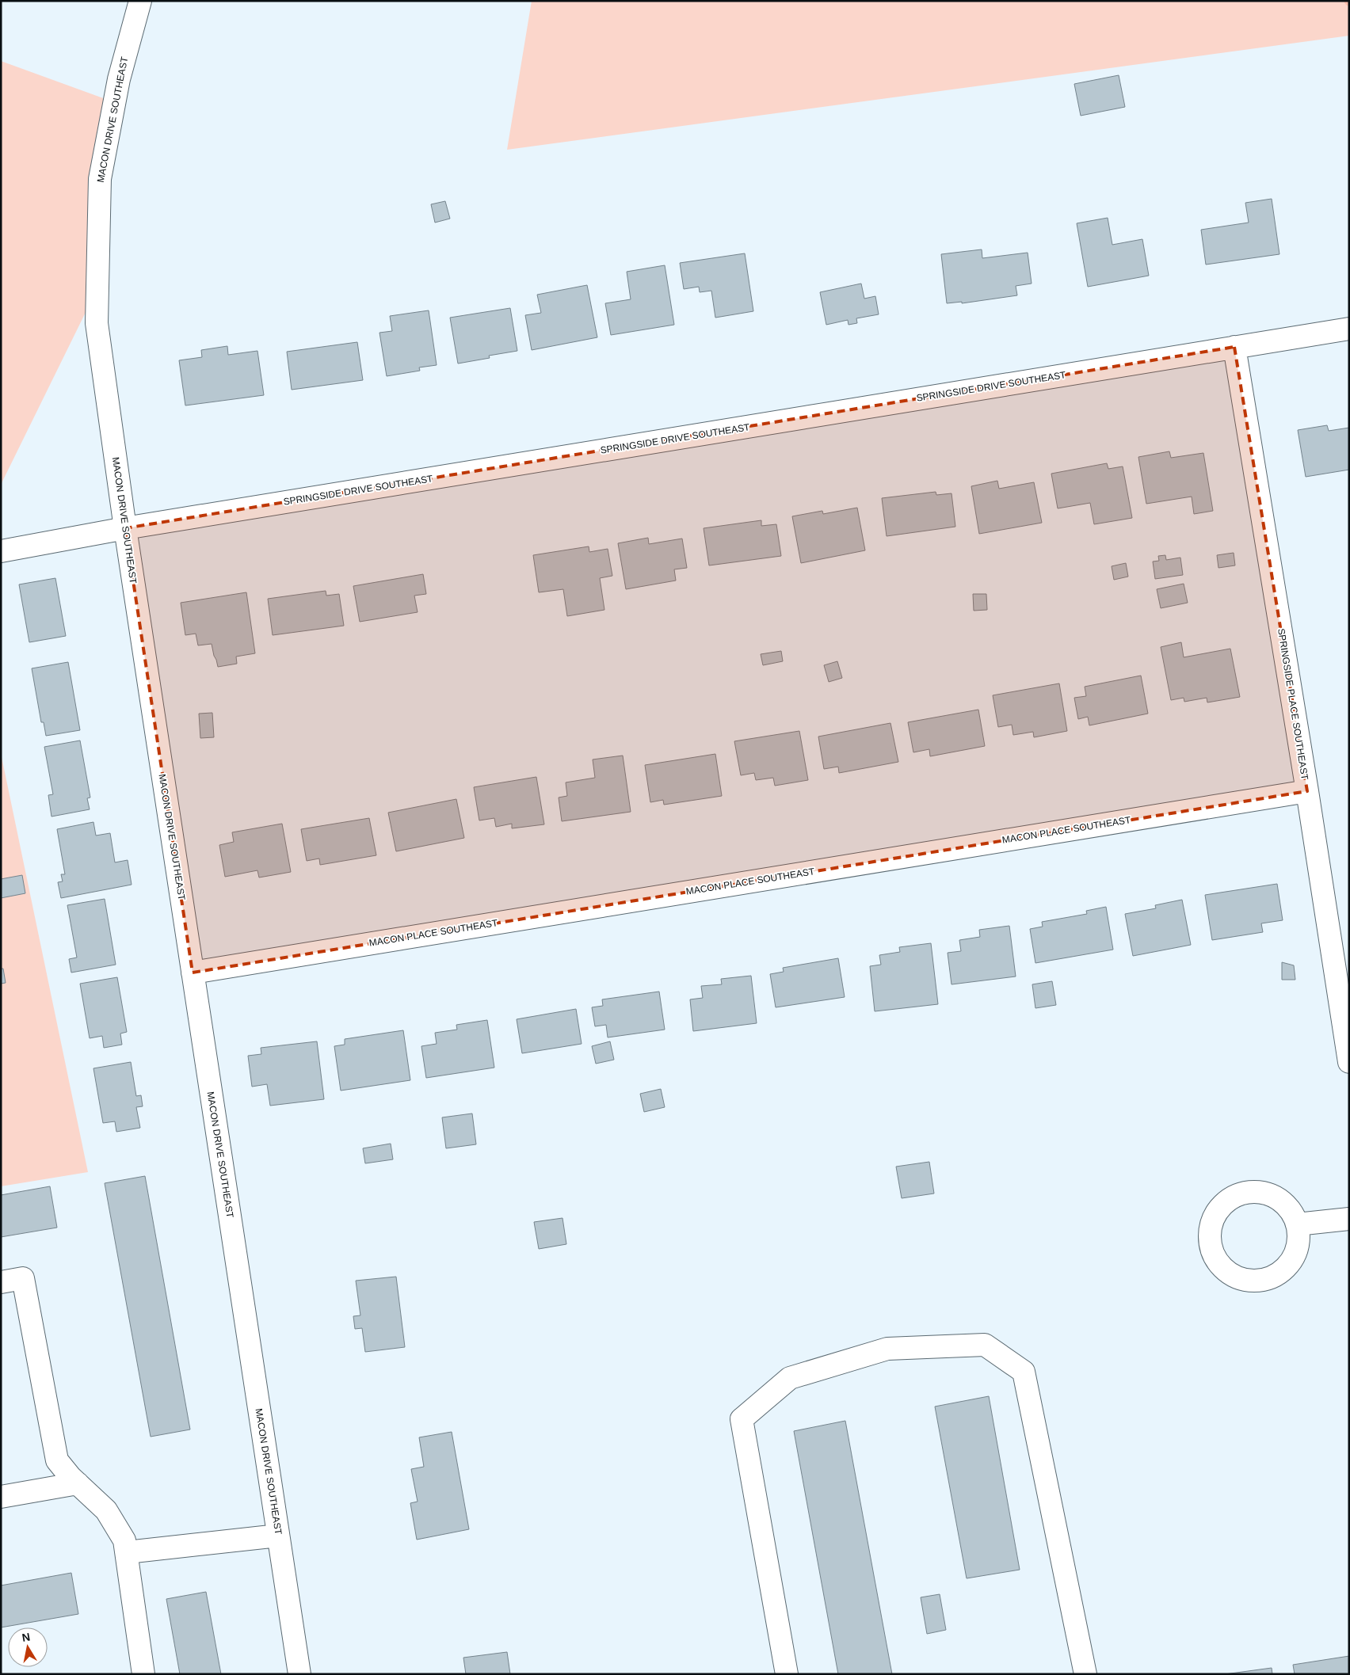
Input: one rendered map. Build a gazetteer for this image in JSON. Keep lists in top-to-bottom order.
{
  "streets": {
    "street": [
      "MACON DRIVE SOUTHEAST",
      "SPRINGSIDE DRIVE SOUTHEAST",
      "SPRINGSIDE PLACE SOUTHEAST",
      "MACON PLACE SOUTHEAST"
    ]
  },
  "crossings": [
    ["MACON DRIVE SOUTHEAST", "SPRINGSIDE DRIVE SOUTHEAST"],
    ["MACON DRIVE SOUTHEAST", "MACON PLACE SOUTHEAST"],
    ["SPRINGSIDE DRIVE SOUTHEAST", "SPRINGSIDE PLACE SOUTHEAST"],
    ["SPRINGSIDE PLACE SOUTHEAST", "MACON PLACE SOUTHEAST"]
  ],
  "north": "top"
}
